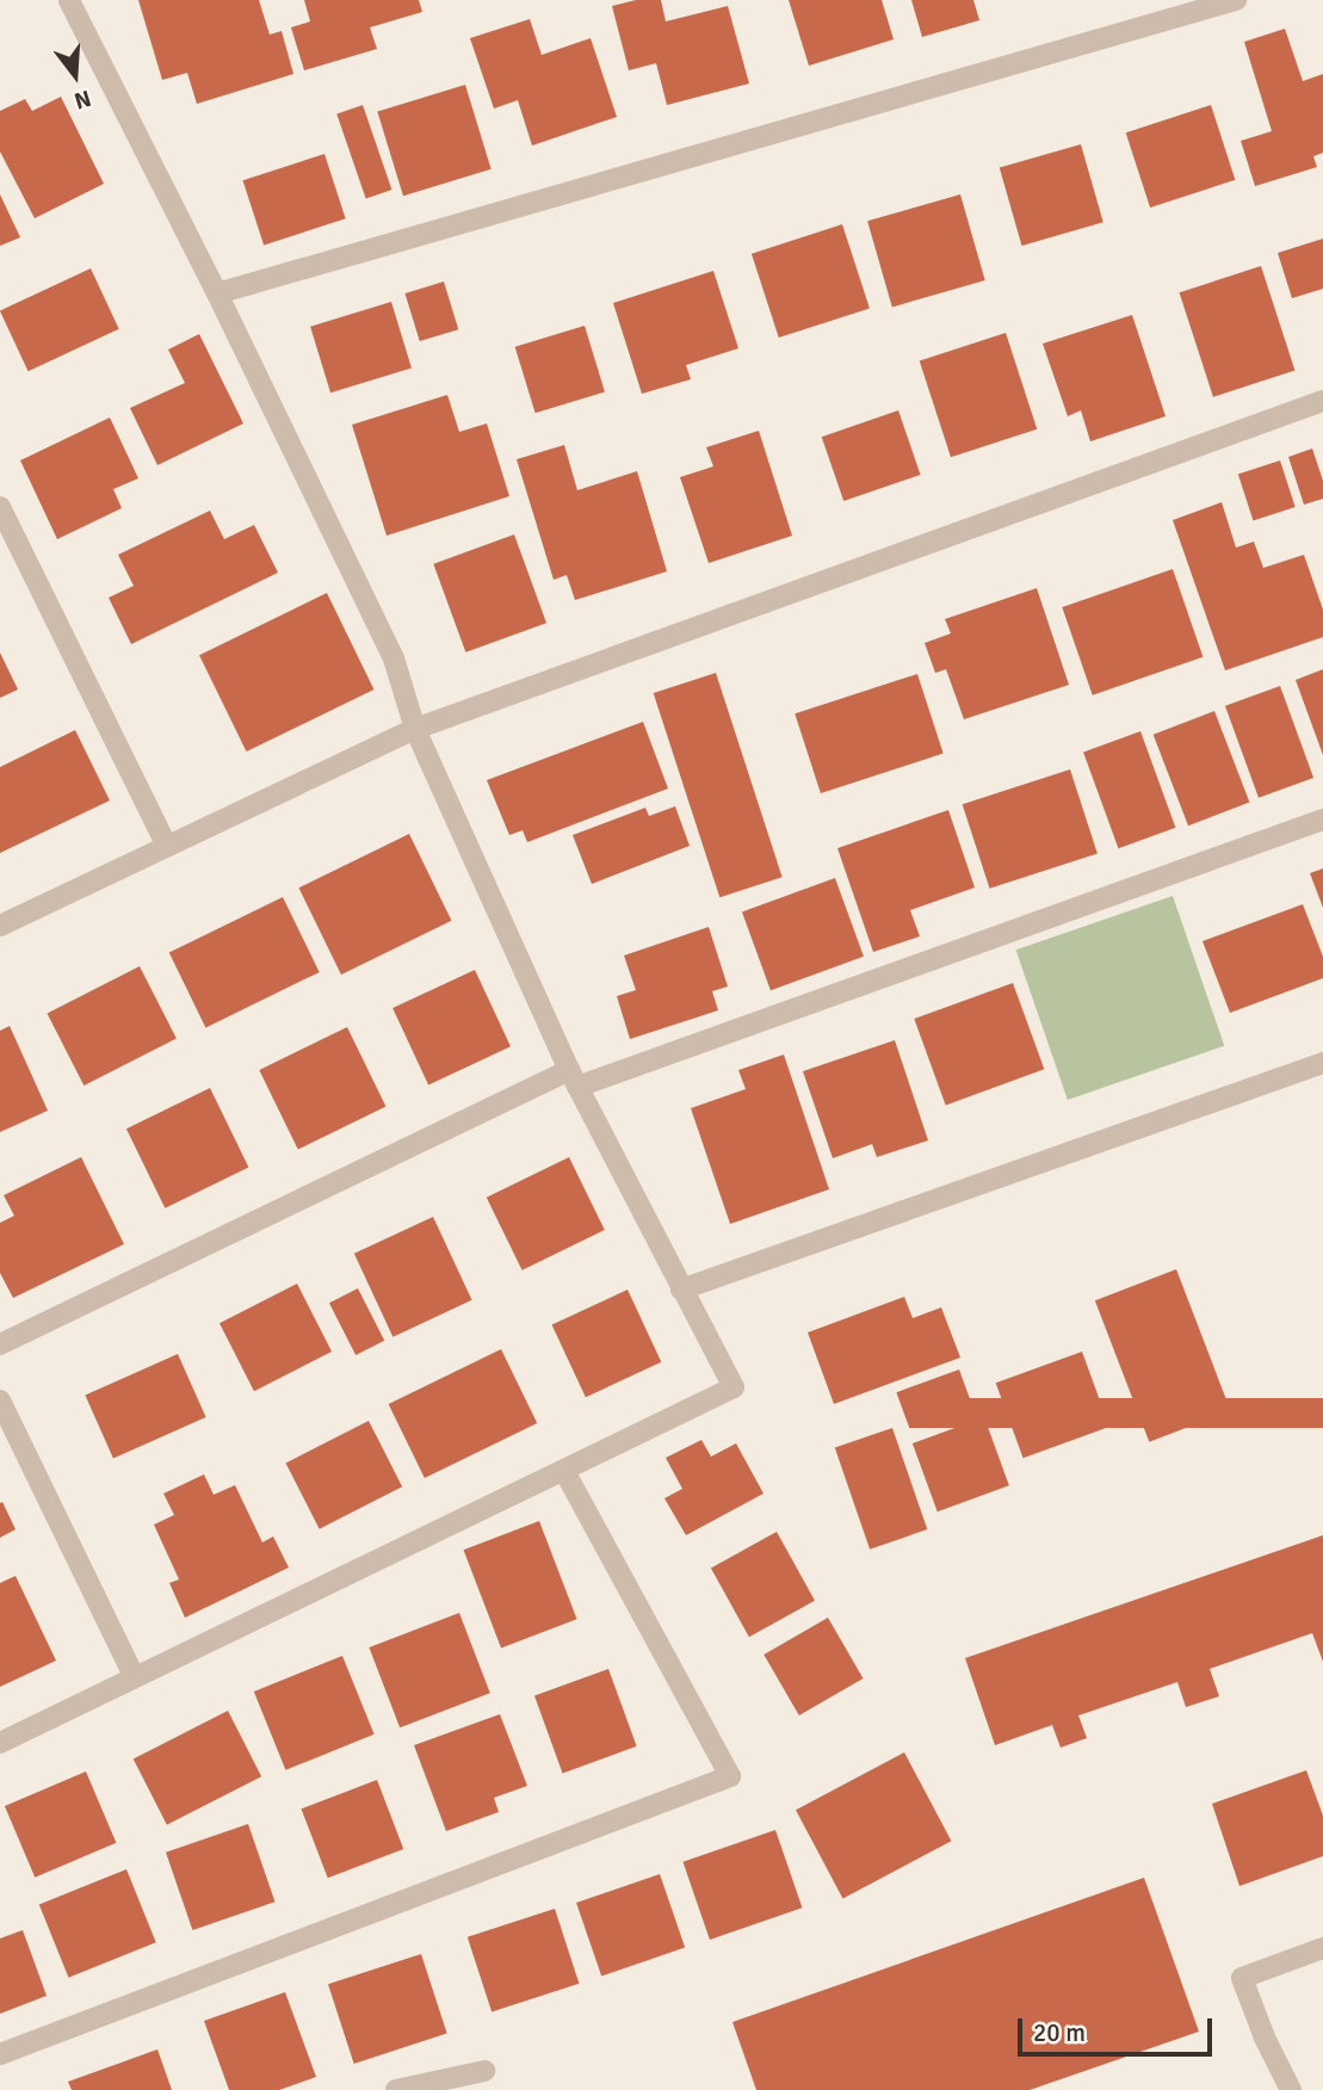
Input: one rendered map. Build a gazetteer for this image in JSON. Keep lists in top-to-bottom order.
{
  "scale_bar": "20 m",
  "north": "bottom"
}
